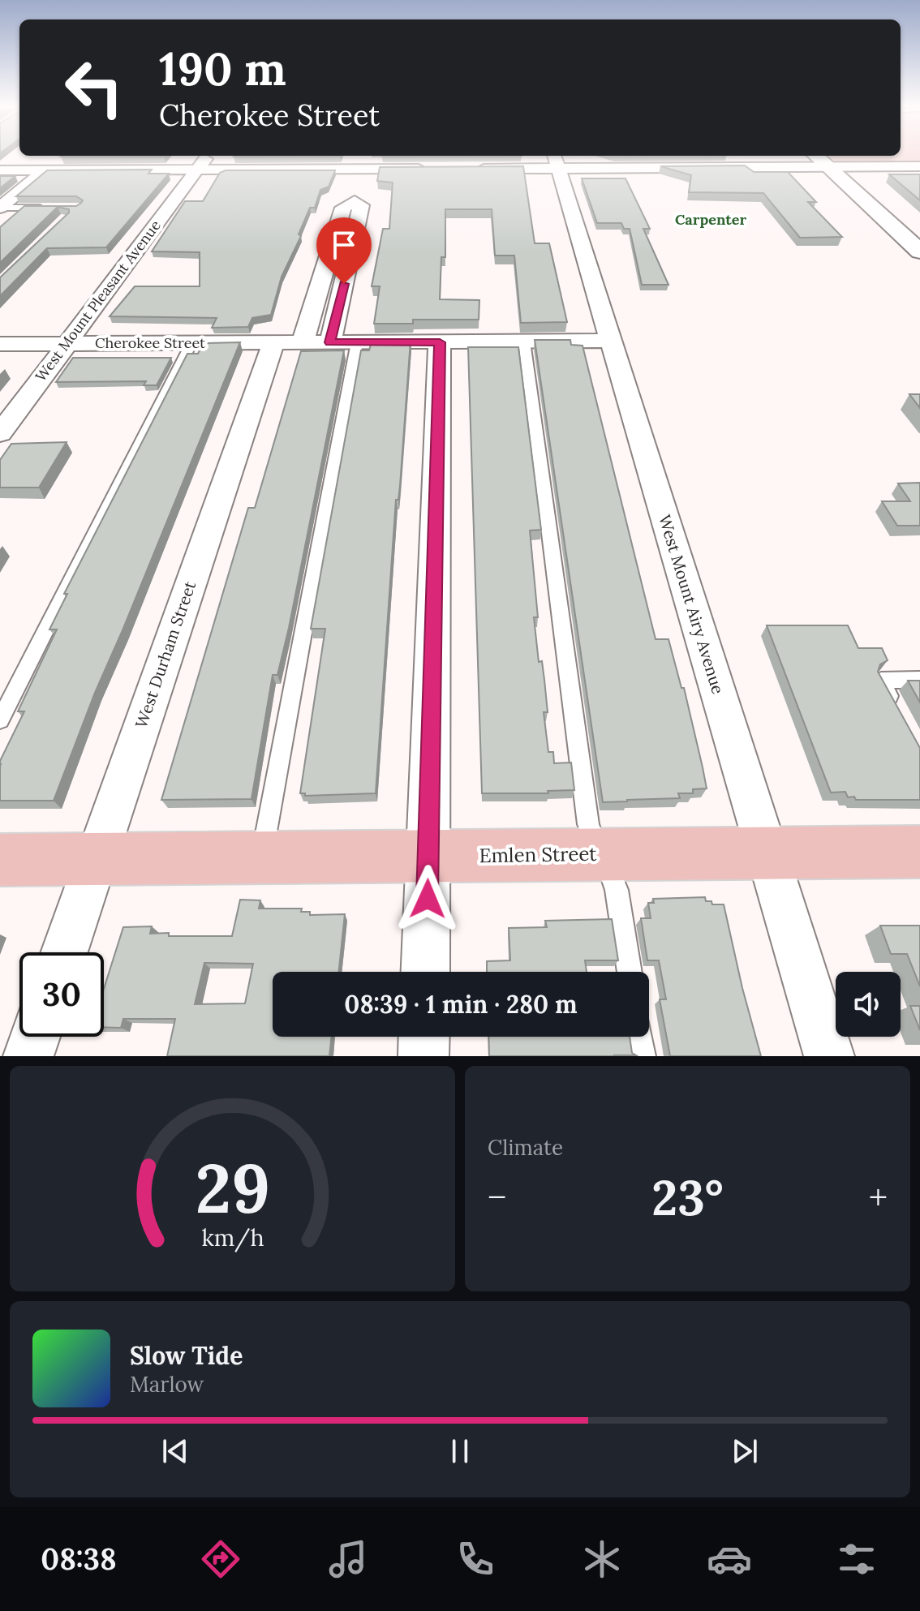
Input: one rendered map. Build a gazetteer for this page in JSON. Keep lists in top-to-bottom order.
{
  "streets": {
    "main road": ["Emlen Street"],
    "street": [
      "West Mount Pleasant Avenue",
      "Cherokee Street",
      "West Mount Airy Avenue",
      "West Durham Street"
    ]
  },
  "crossings": [
    ["West Mount Pleasant Avenue", "Cherokee Street"],
    ["Cherokee Street", "West Mount Airy Avenue"],
    ["Cherokee Street", "West Durham Street"],
    ["West Mount Airy Avenue", "Emlen Street"],
    ["West Durham Street", "Emlen Street"]
  ],
  "districts": ["Carpenter"],
  "page": {
    "turn": ["190 m", "Cherokee Street"],
    "limit": "30",
    "trip": "08:39 · 1 min · 280 m",
    "tile": "Climate",
    "heat": ["−", "23°", "+"],
    "song": ["Slow Tide", "Marlow"],
    "tabs": "08:38",
    "gauge": ["29", "km/h"]
  }
}
